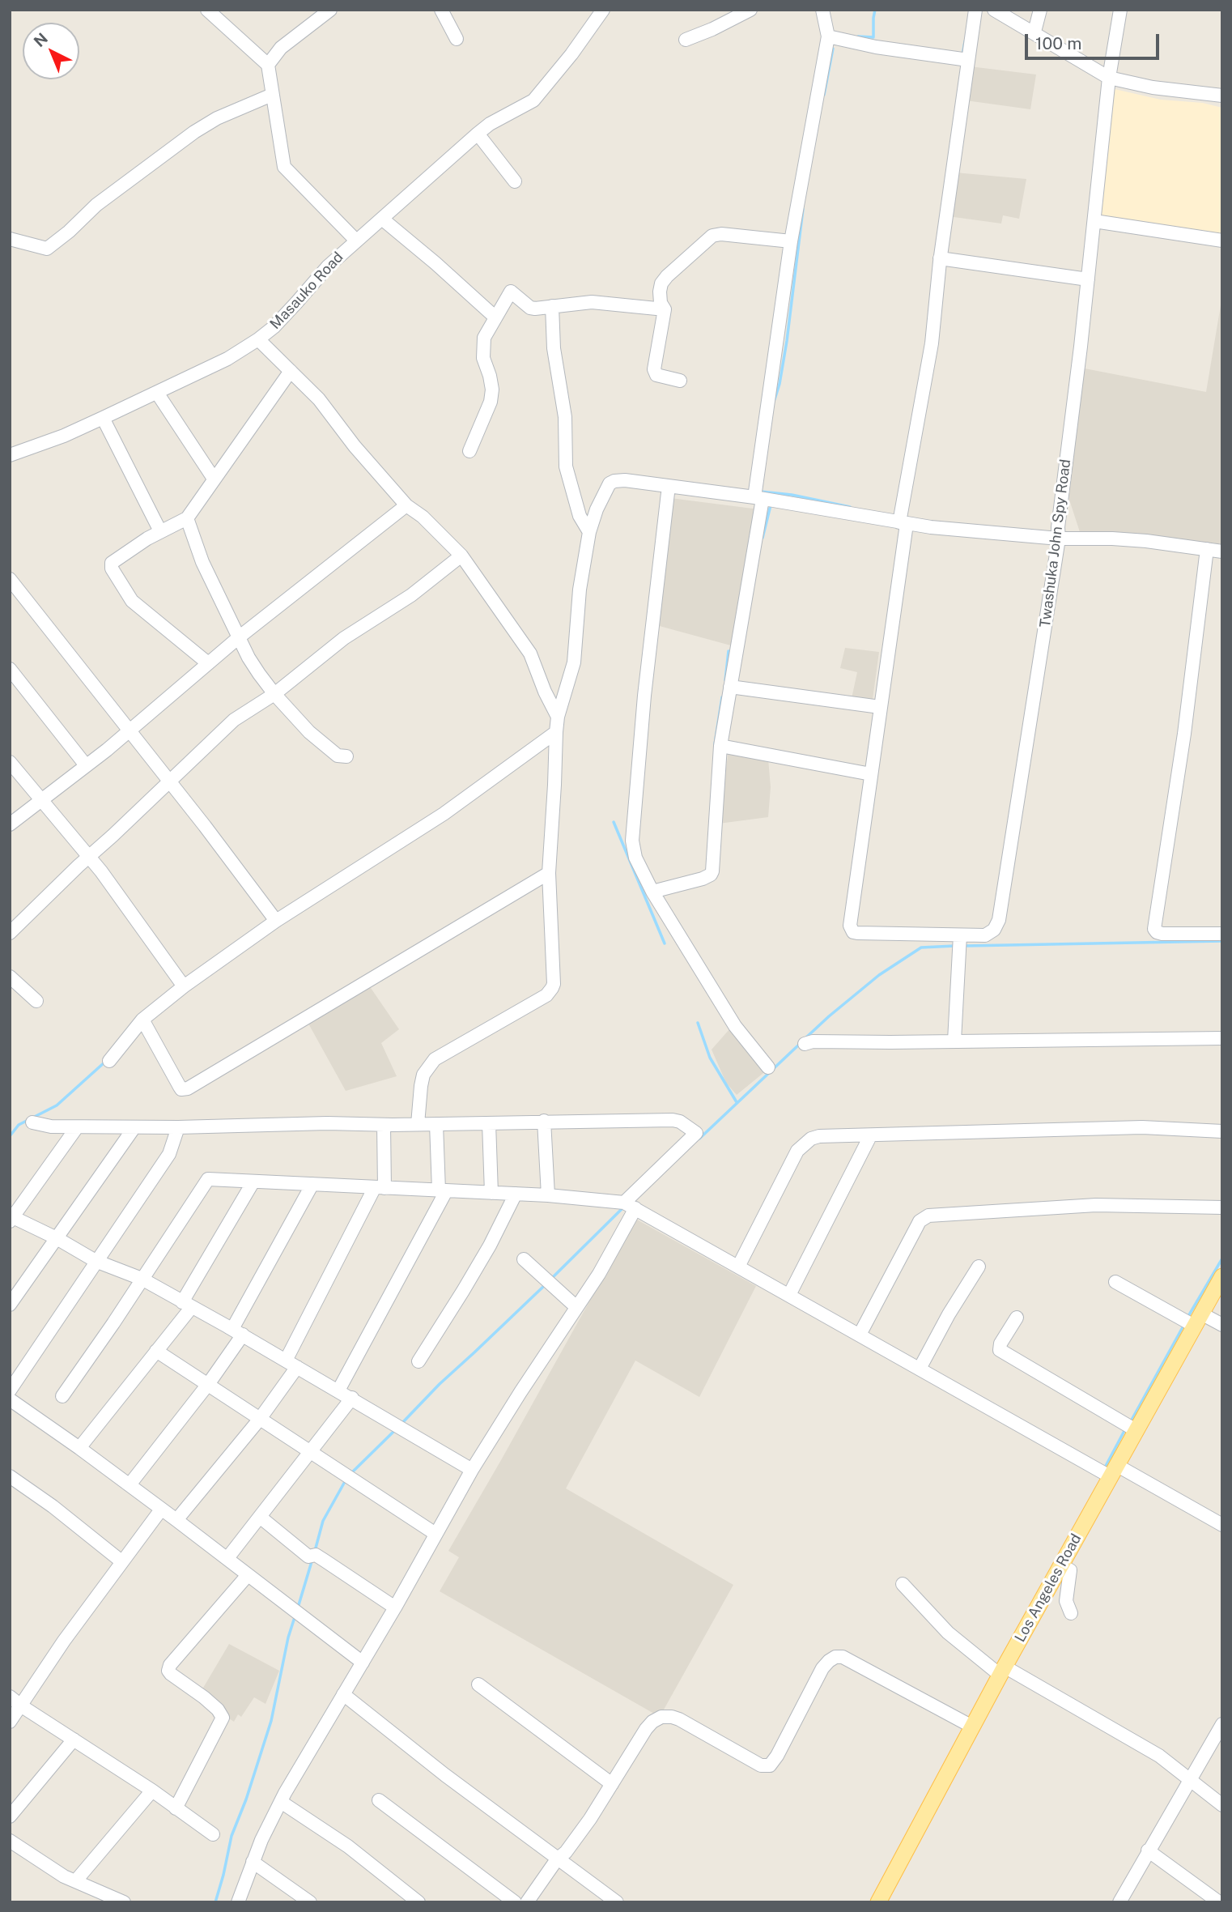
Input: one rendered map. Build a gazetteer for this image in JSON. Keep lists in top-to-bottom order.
{
  "streets": {
    "main road": ["Los Angeles Road"],
    "street": ["Masauko Road", "Twashuka John Spy Road"]
  },
  "scale_bar": "100 m",
  "north": "top left"
}
